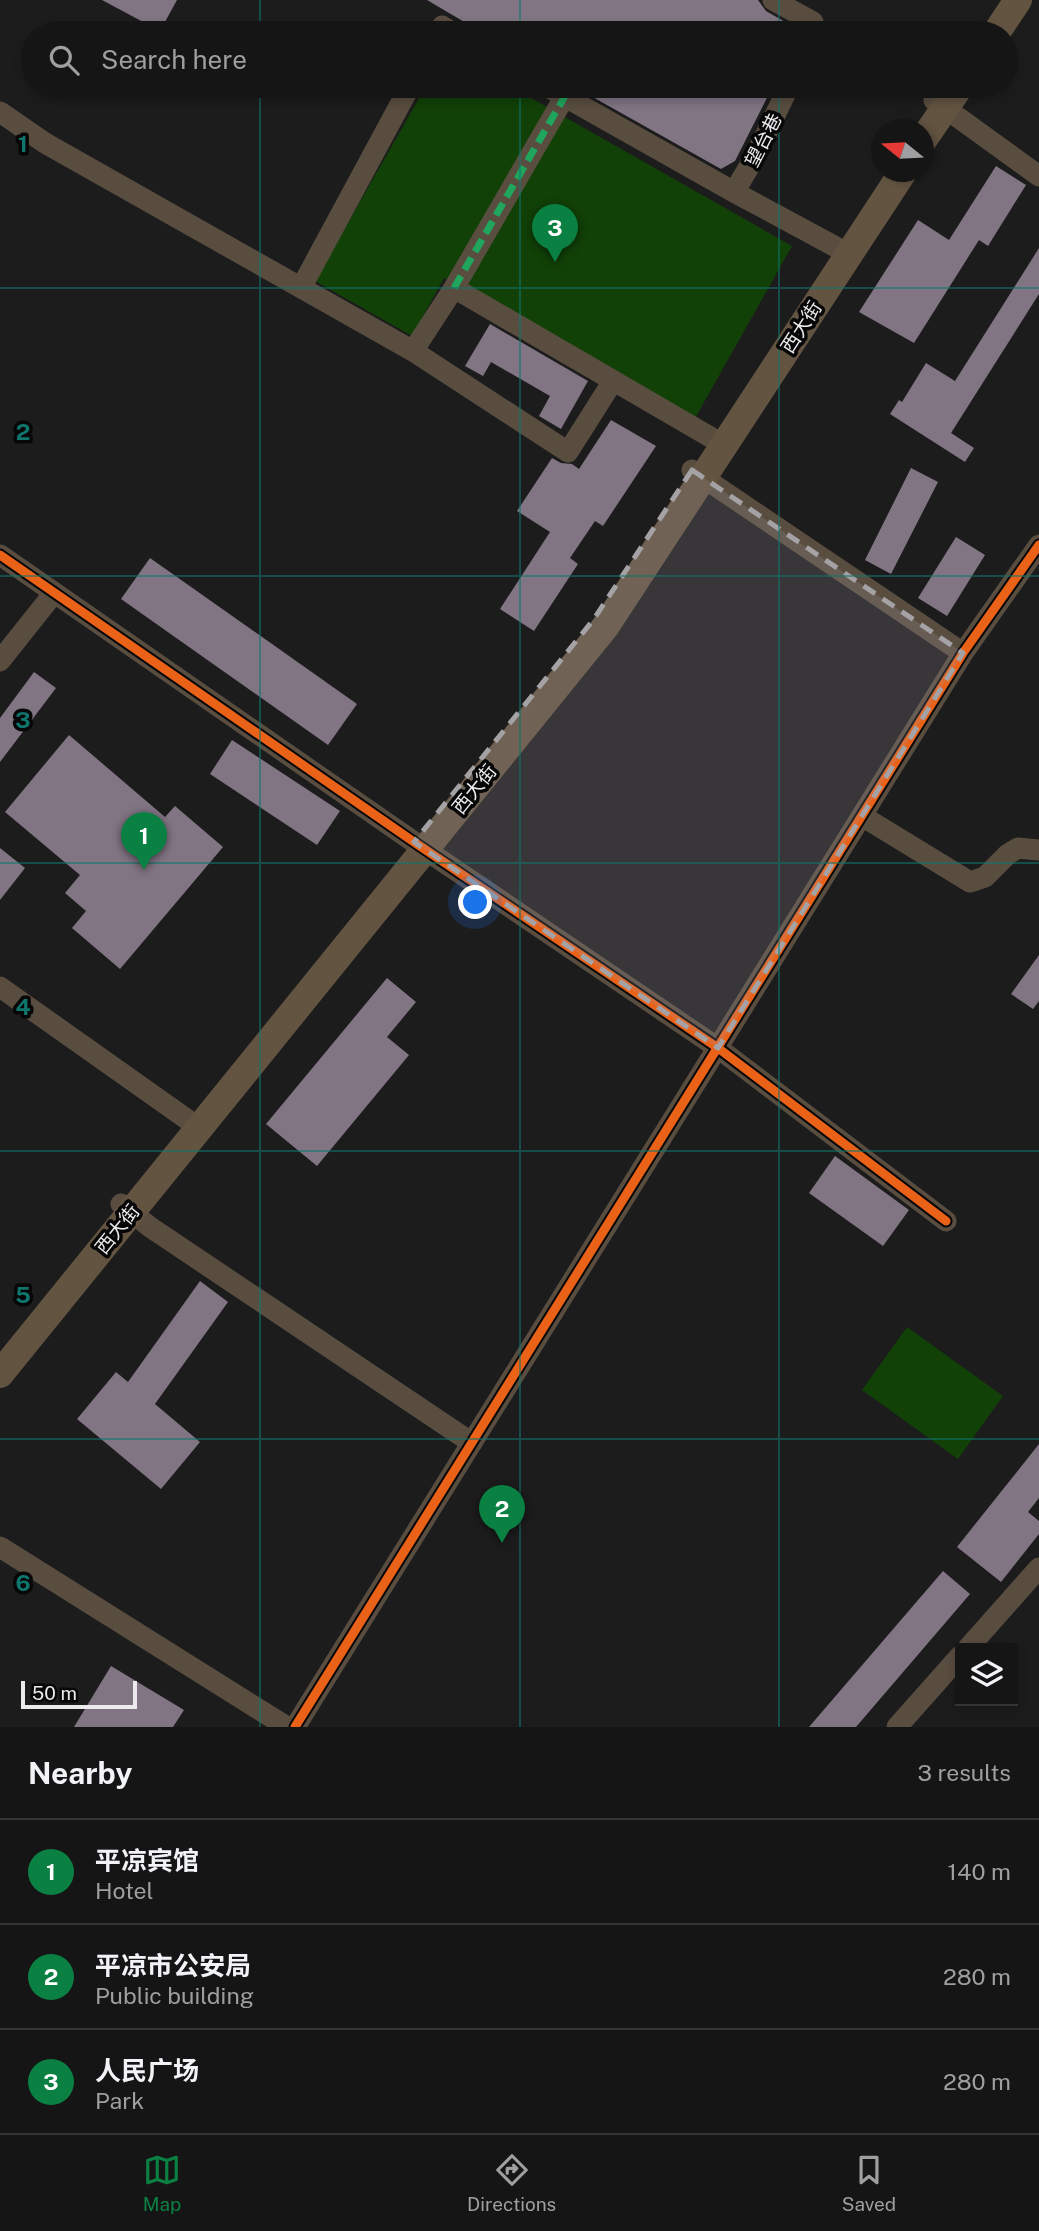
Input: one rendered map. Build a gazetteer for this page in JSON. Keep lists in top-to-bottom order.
{
  "streets": {
    "main road": ["西大街"],
    "street": ["望台巷"]
  },
  "scale_bar": "50 m",
  "north": "left",
  "page": {
    "search": "Search here",
    "pins": ["3", "1", "2"],
    "scale": "50 m",
    "heading": ["Nearby", "3 results"],
    "list": [
      {
        "mark": "1",
        "name": "平凉宾馆",
        "note": "Hotel",
        "value": "140 m"
      },
      {
        "mark": "2",
        "name": "平凉市公安局",
        "note": "Public building",
        "value": "280 m"
      },
      {
        "mark": "3",
        "name": "人民广场",
        "note": "Park",
        "value": "280 m"
      }
    ],
    "nav": ["Map", "Directions", "Saved"]
  },
  "grid": {
    "rows": [
      "1",
      "2",
      "3",
      "4",
      "5",
      "6"
    ]
  }
}
